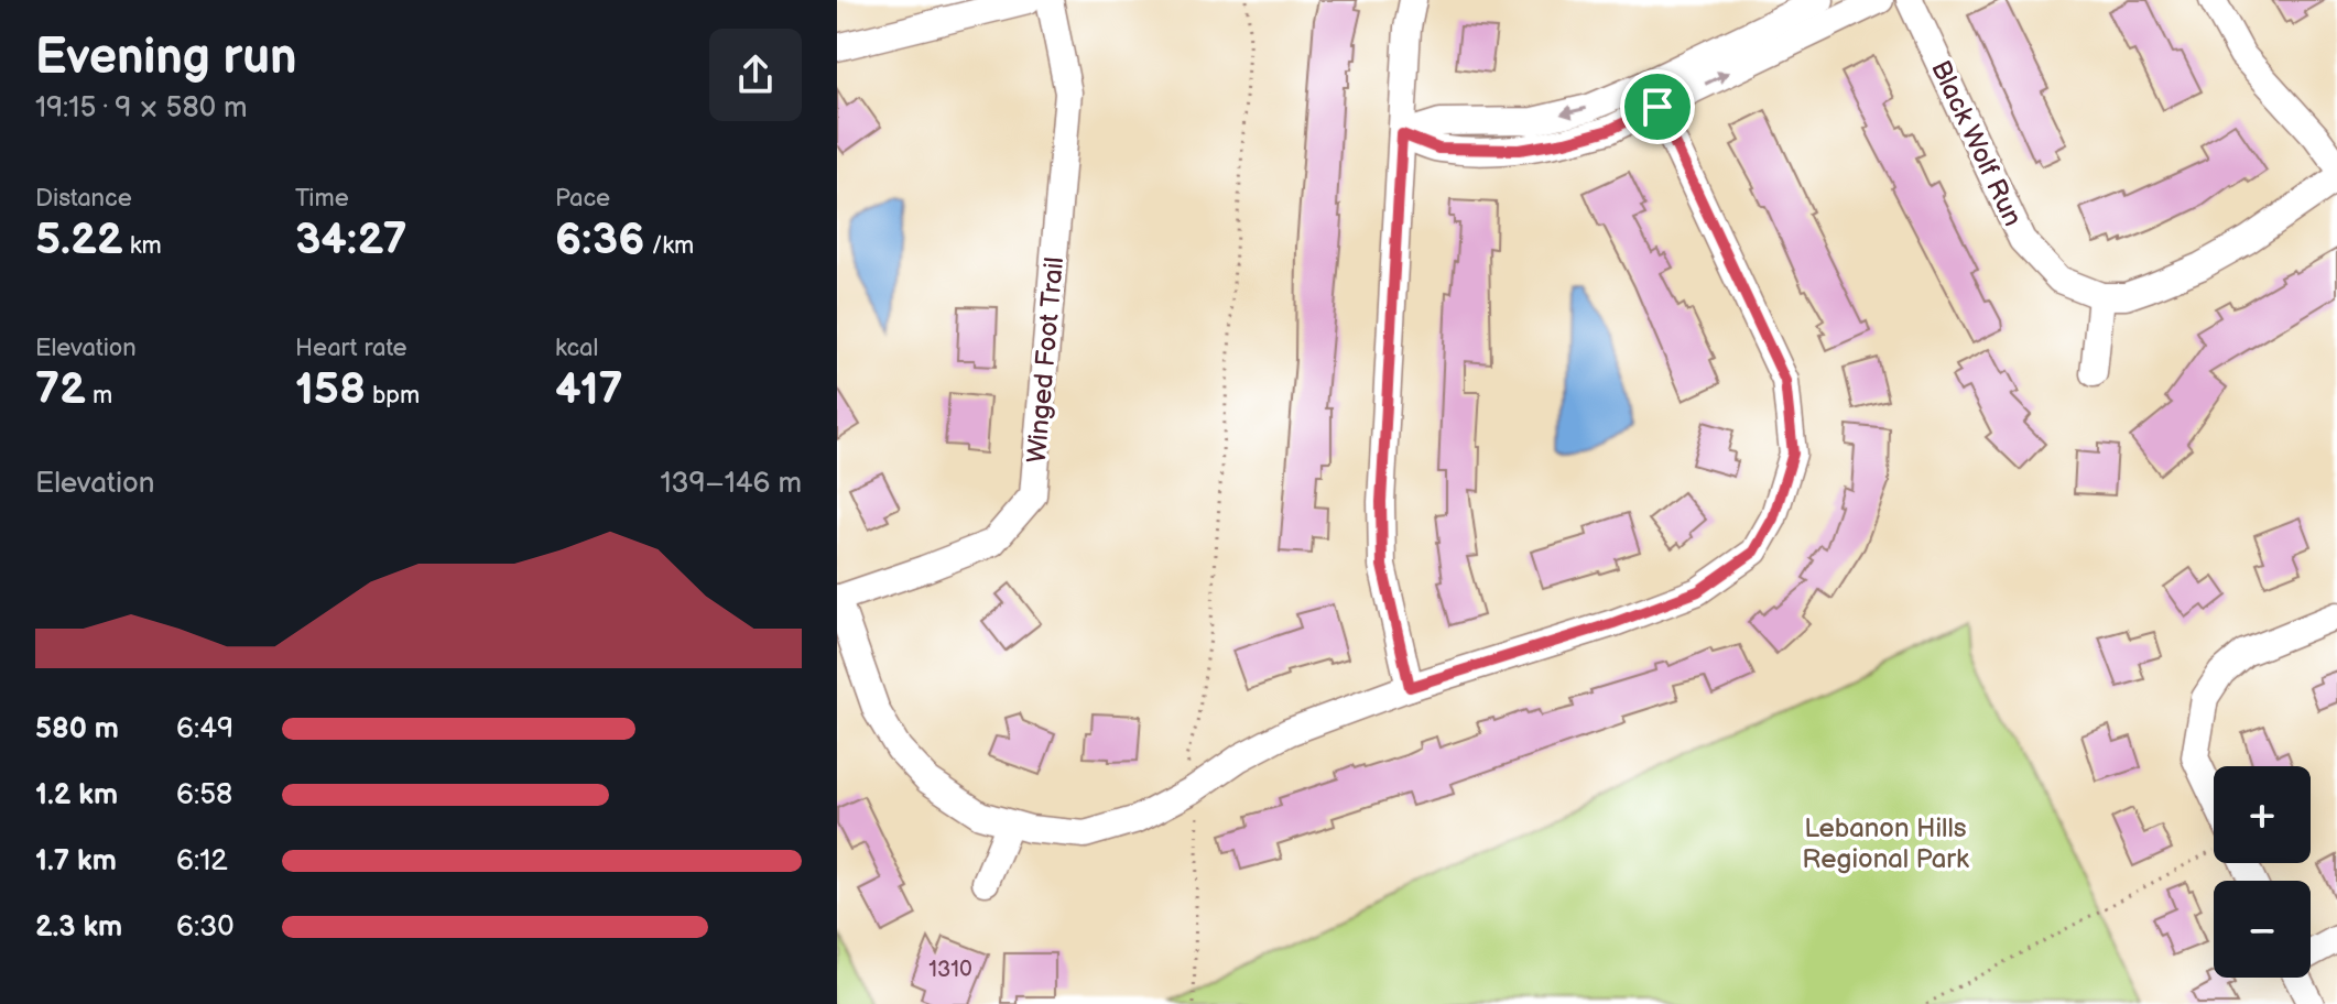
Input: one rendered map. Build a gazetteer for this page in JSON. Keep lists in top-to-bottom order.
{
  "streets": {
    "street": ["Black Wolf Run", "Winged Foot Trail"]
  },
  "parks": ["Lebanon Hills Regional Park"],
  "house_numbers": ["1310"],
  "page": {
    "heading": ["Evening run", "19:15 · 9 × 580 m"],
    "stats": [
      ["Distance", "5.22 km"],
      ["Time", "34:27"],
      ["Pace", "6:36 /km"],
      ["Elevation", "72 m"],
      ["Heart rate", "158 bpm"],
      ["kcal", "417"]
    ],
    "chart": ["Elevation", "139–146 m"],
    "list": [
      {
        "name": "580 m",
        "note": "6:49"
      },
      {
        "name": "1.2 km",
        "note": "6:58"
      },
      {
        "name": "1.7 km",
        "note": "6:12"
      },
      {
        "name": "2.3 km",
        "note": "6:30"
      }
    ],
    "map_buttons": ["+", "−"]
  }
}
